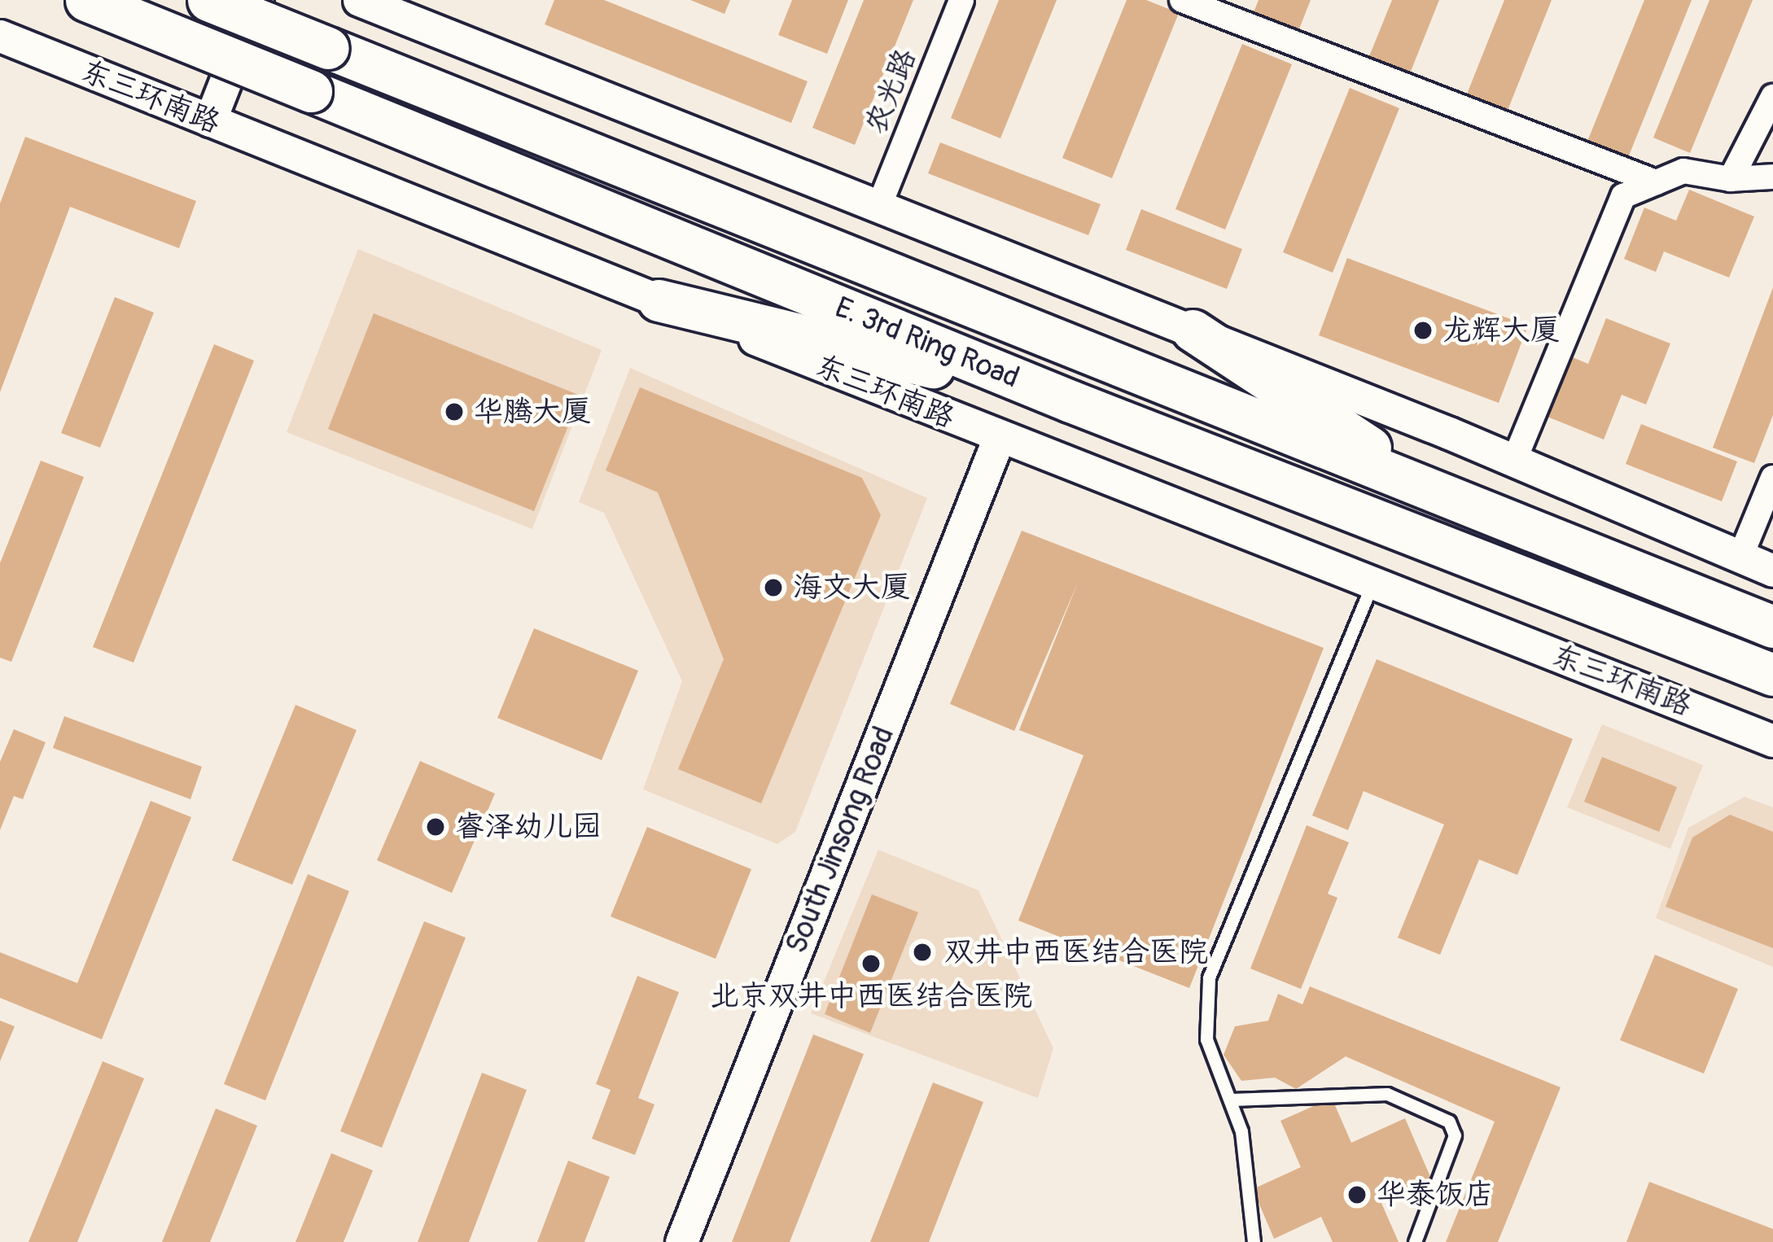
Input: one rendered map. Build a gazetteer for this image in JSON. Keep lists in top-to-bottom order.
{
  "streets": {
    "highway": ["E. 3rd Ring Road"],
    "street": ["农光路", "东三环南路", "South Jinsong Road"]
  },
  "crossings": [
    ["东三环南路", "South Jinsong Road"]
  ],
  "places": [
    "龙辉大厦",
    "华腾大厦",
    "海文大厦",
    "睿泽幼儿园",
    "双井中西医结合医院",
    "北京双井中西医结合医院",
    "华泰饭店"
  ]
}
